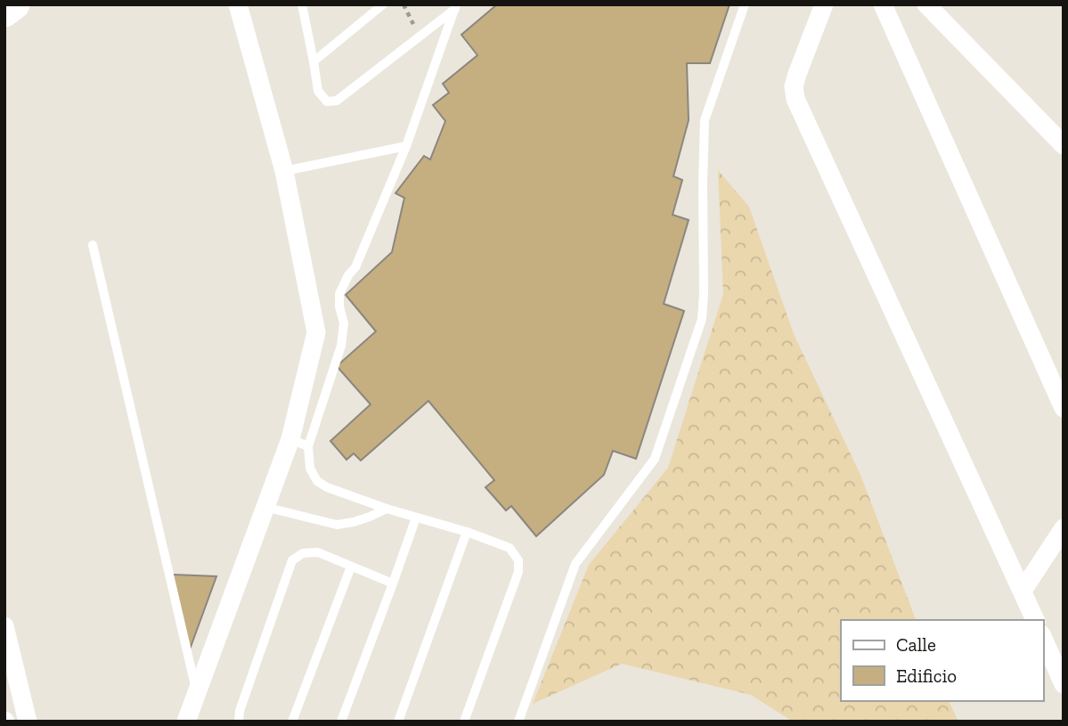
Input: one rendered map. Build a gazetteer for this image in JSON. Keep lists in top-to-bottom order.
{
  "legend": ["Calle", "Edificio"]
}
